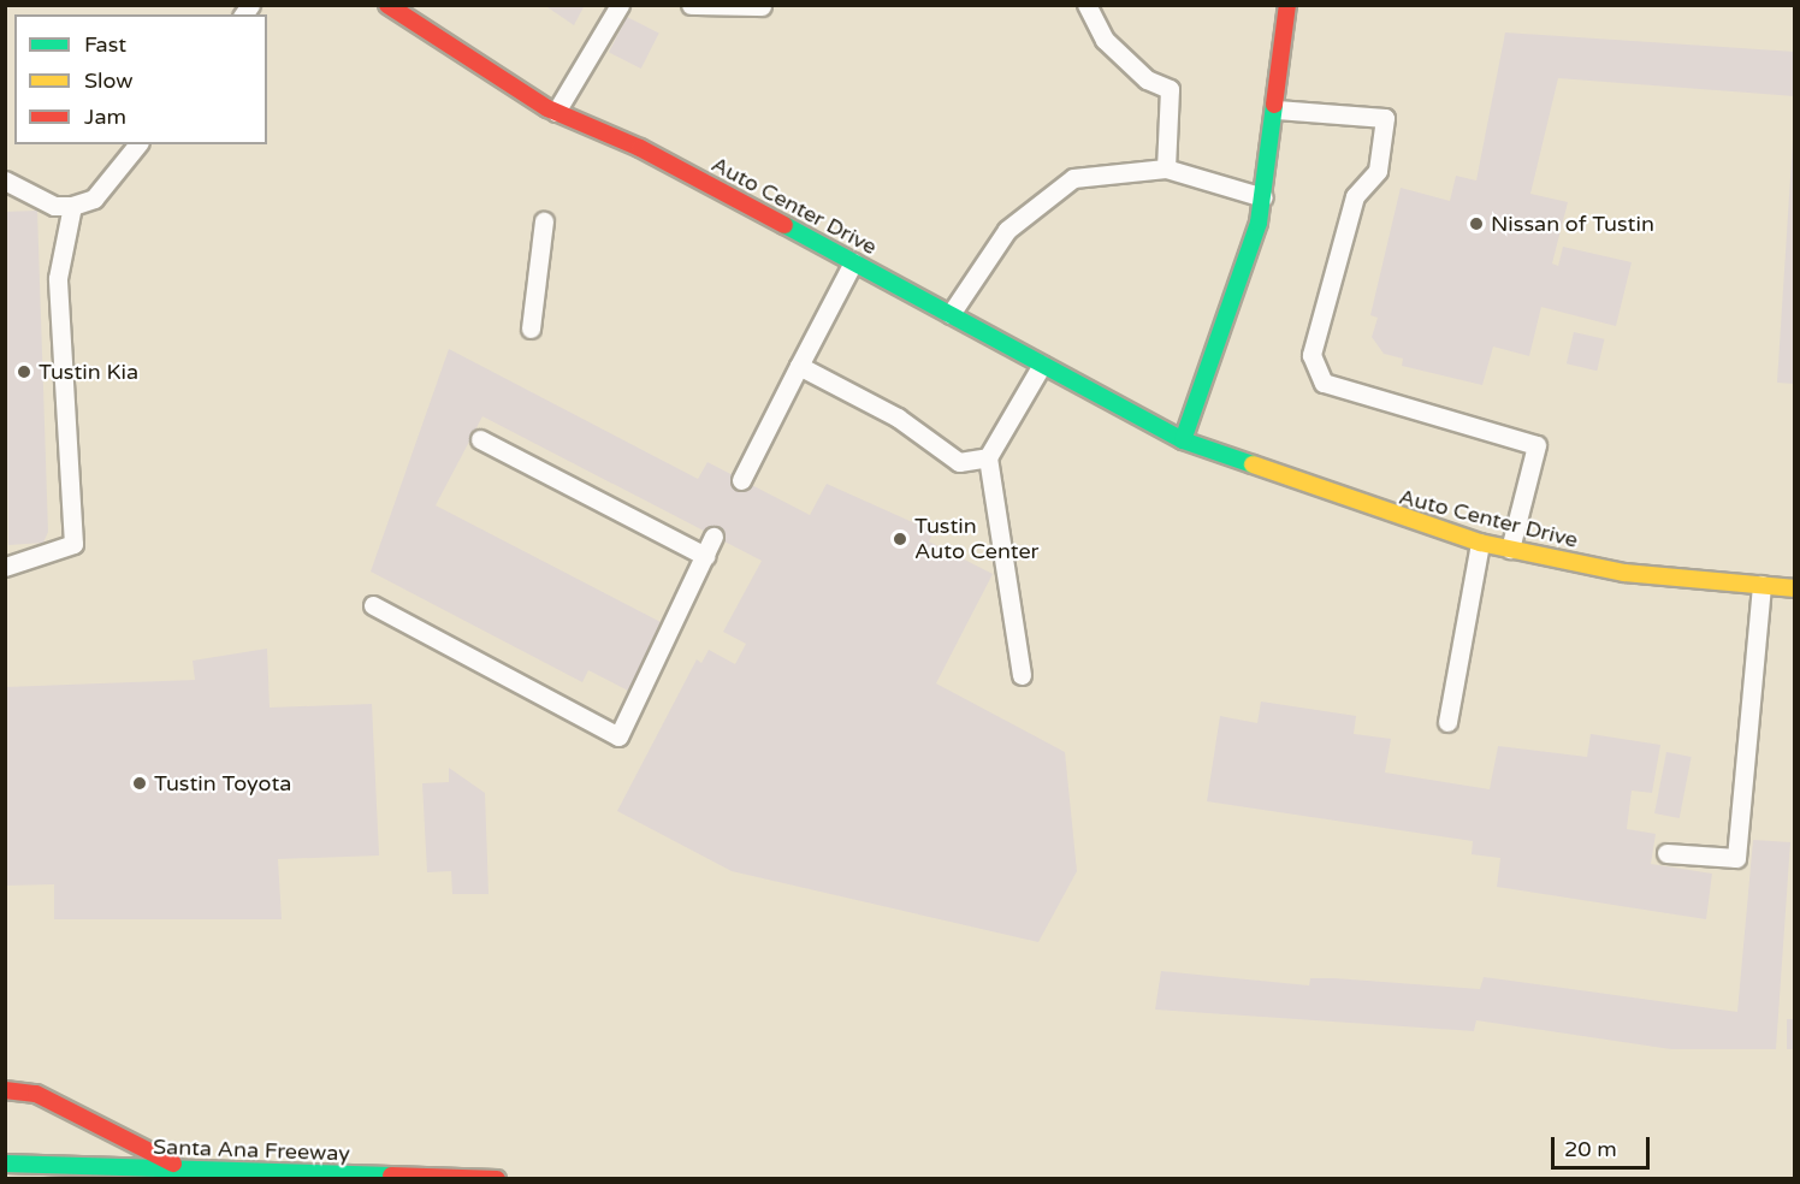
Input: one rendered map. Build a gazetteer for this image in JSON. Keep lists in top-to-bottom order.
{
  "streets": {
    "main road": ["Auto Center Drive", "Santa Ana Freeway"]
  },
  "places": [
    "Nissan of Tustin",
    "Tustin Kia",
    "Tustin Auto Center",
    "Tustin Toyota"
  ],
  "legend": ["Fast", "Slow", "Jam"],
  "scale_bar": "20 m"
}
